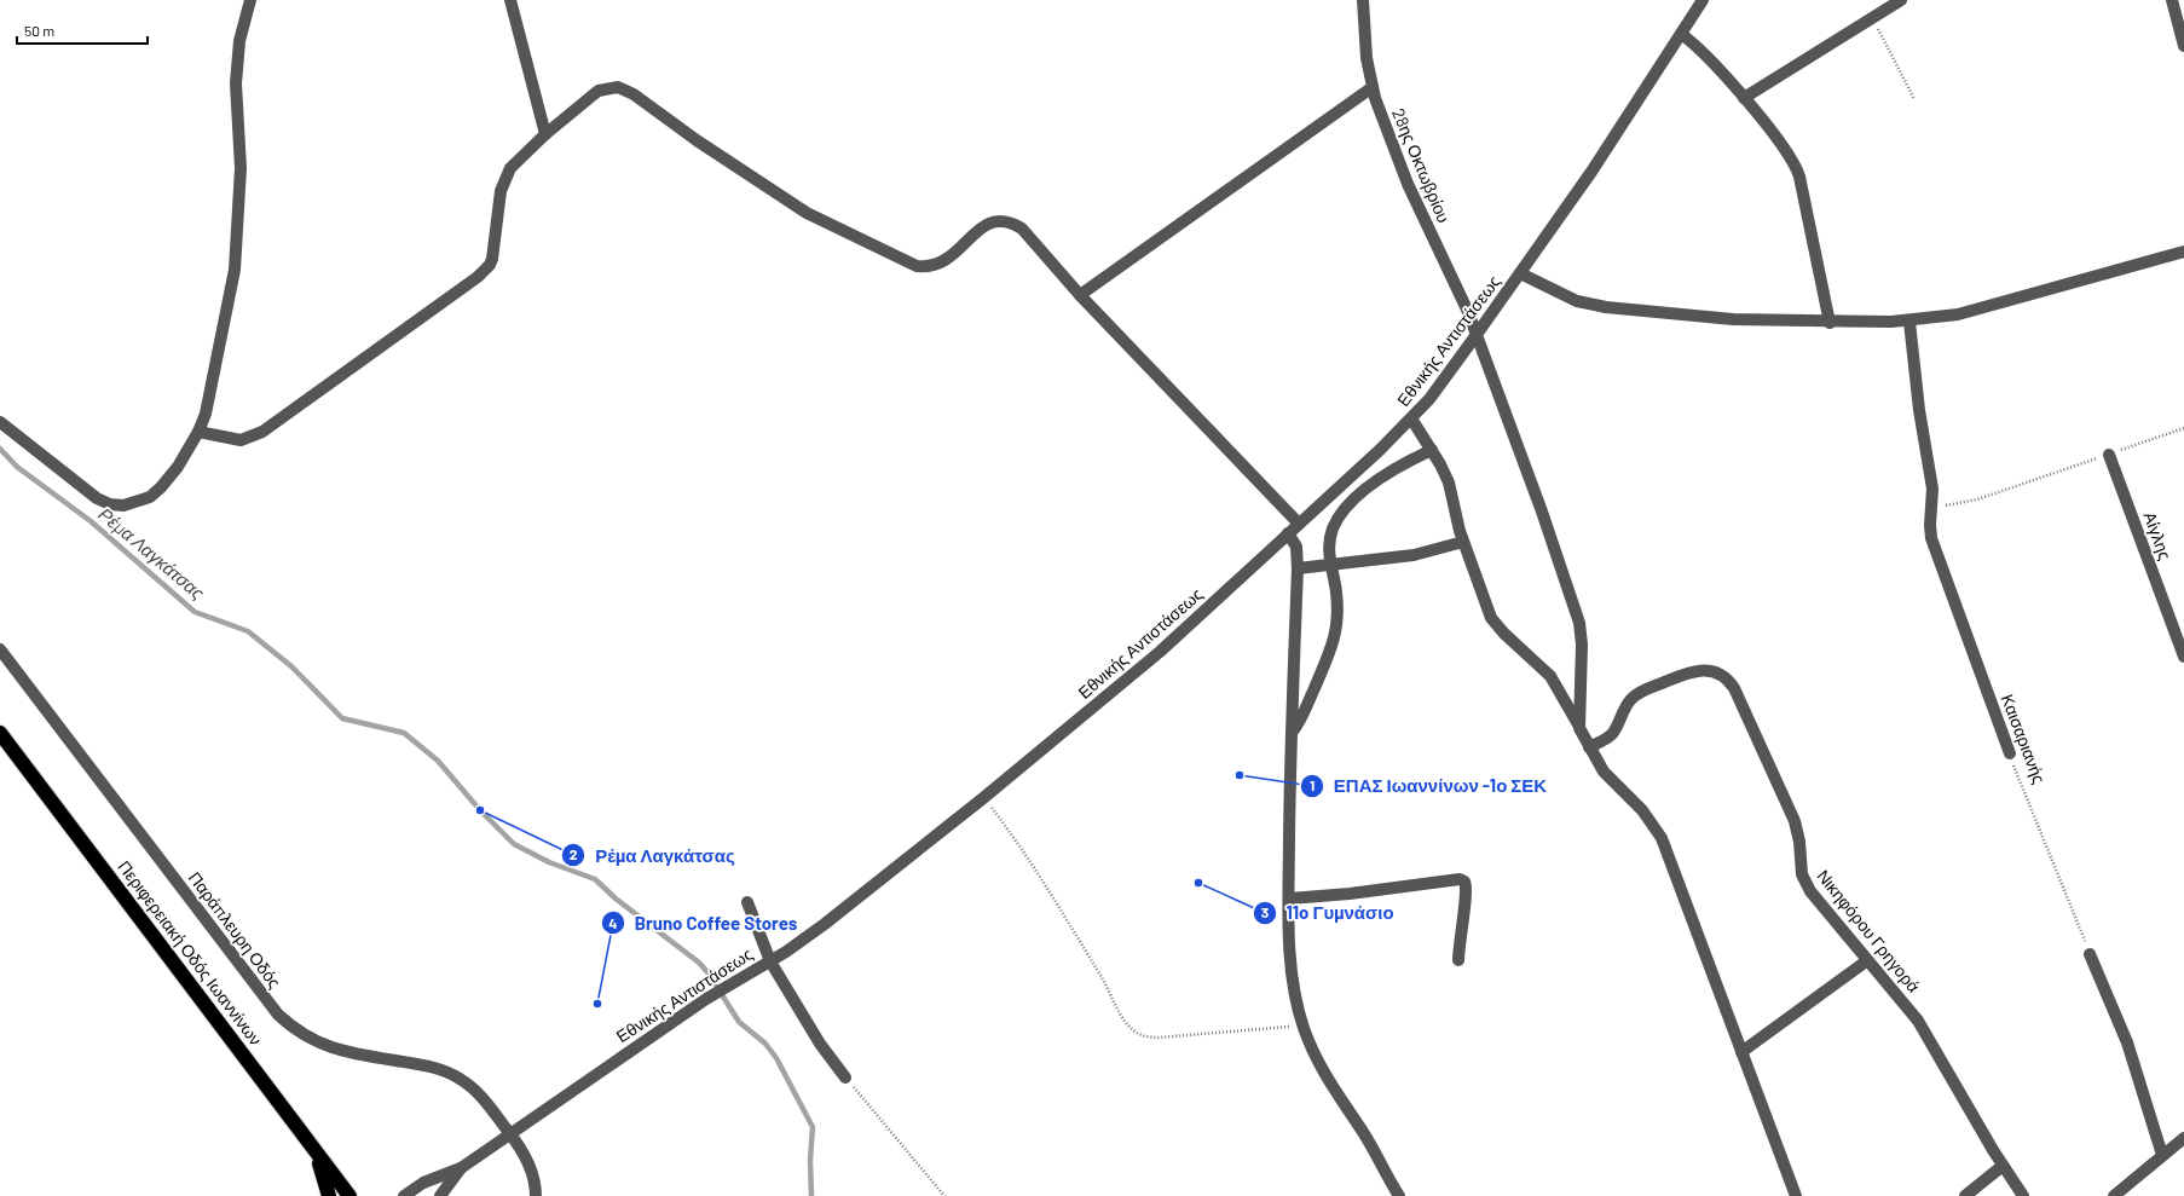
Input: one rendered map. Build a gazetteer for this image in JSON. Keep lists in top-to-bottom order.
{
  "streets": {
    "highway": ["Περιφερειακή Οδός Ιωαννίνων"],
    "street": [
      "28ης Οκτωβρίου",
      "Εθνικής Αντιστάσεως",
      "Αίγλης",
      "Καισαριανής",
      "Παράπλευρη Οδός",
      "Νικηφόρου Γρηγορά"
    ]
  },
  "crossings": [
    ["28ης Οκτωβρίου", "Εθνικής Αντιστάσεως"],
    ["Εθνικής Αντιστάσεως", "Παράπλευρη Οδός"]
  ],
  "water": ["Ρέμα Λαγκάτσας"],
  "places": [
    "ΕΠΑΣ Ιωαννίνων -1ο ΣΕΚ",
    "Ρέμα Λαγκάτσας",
    "11o Γυμνάσιο",
    "Bruno Coffee Stores"
  ],
  "scale_bar": "50 m"
}
